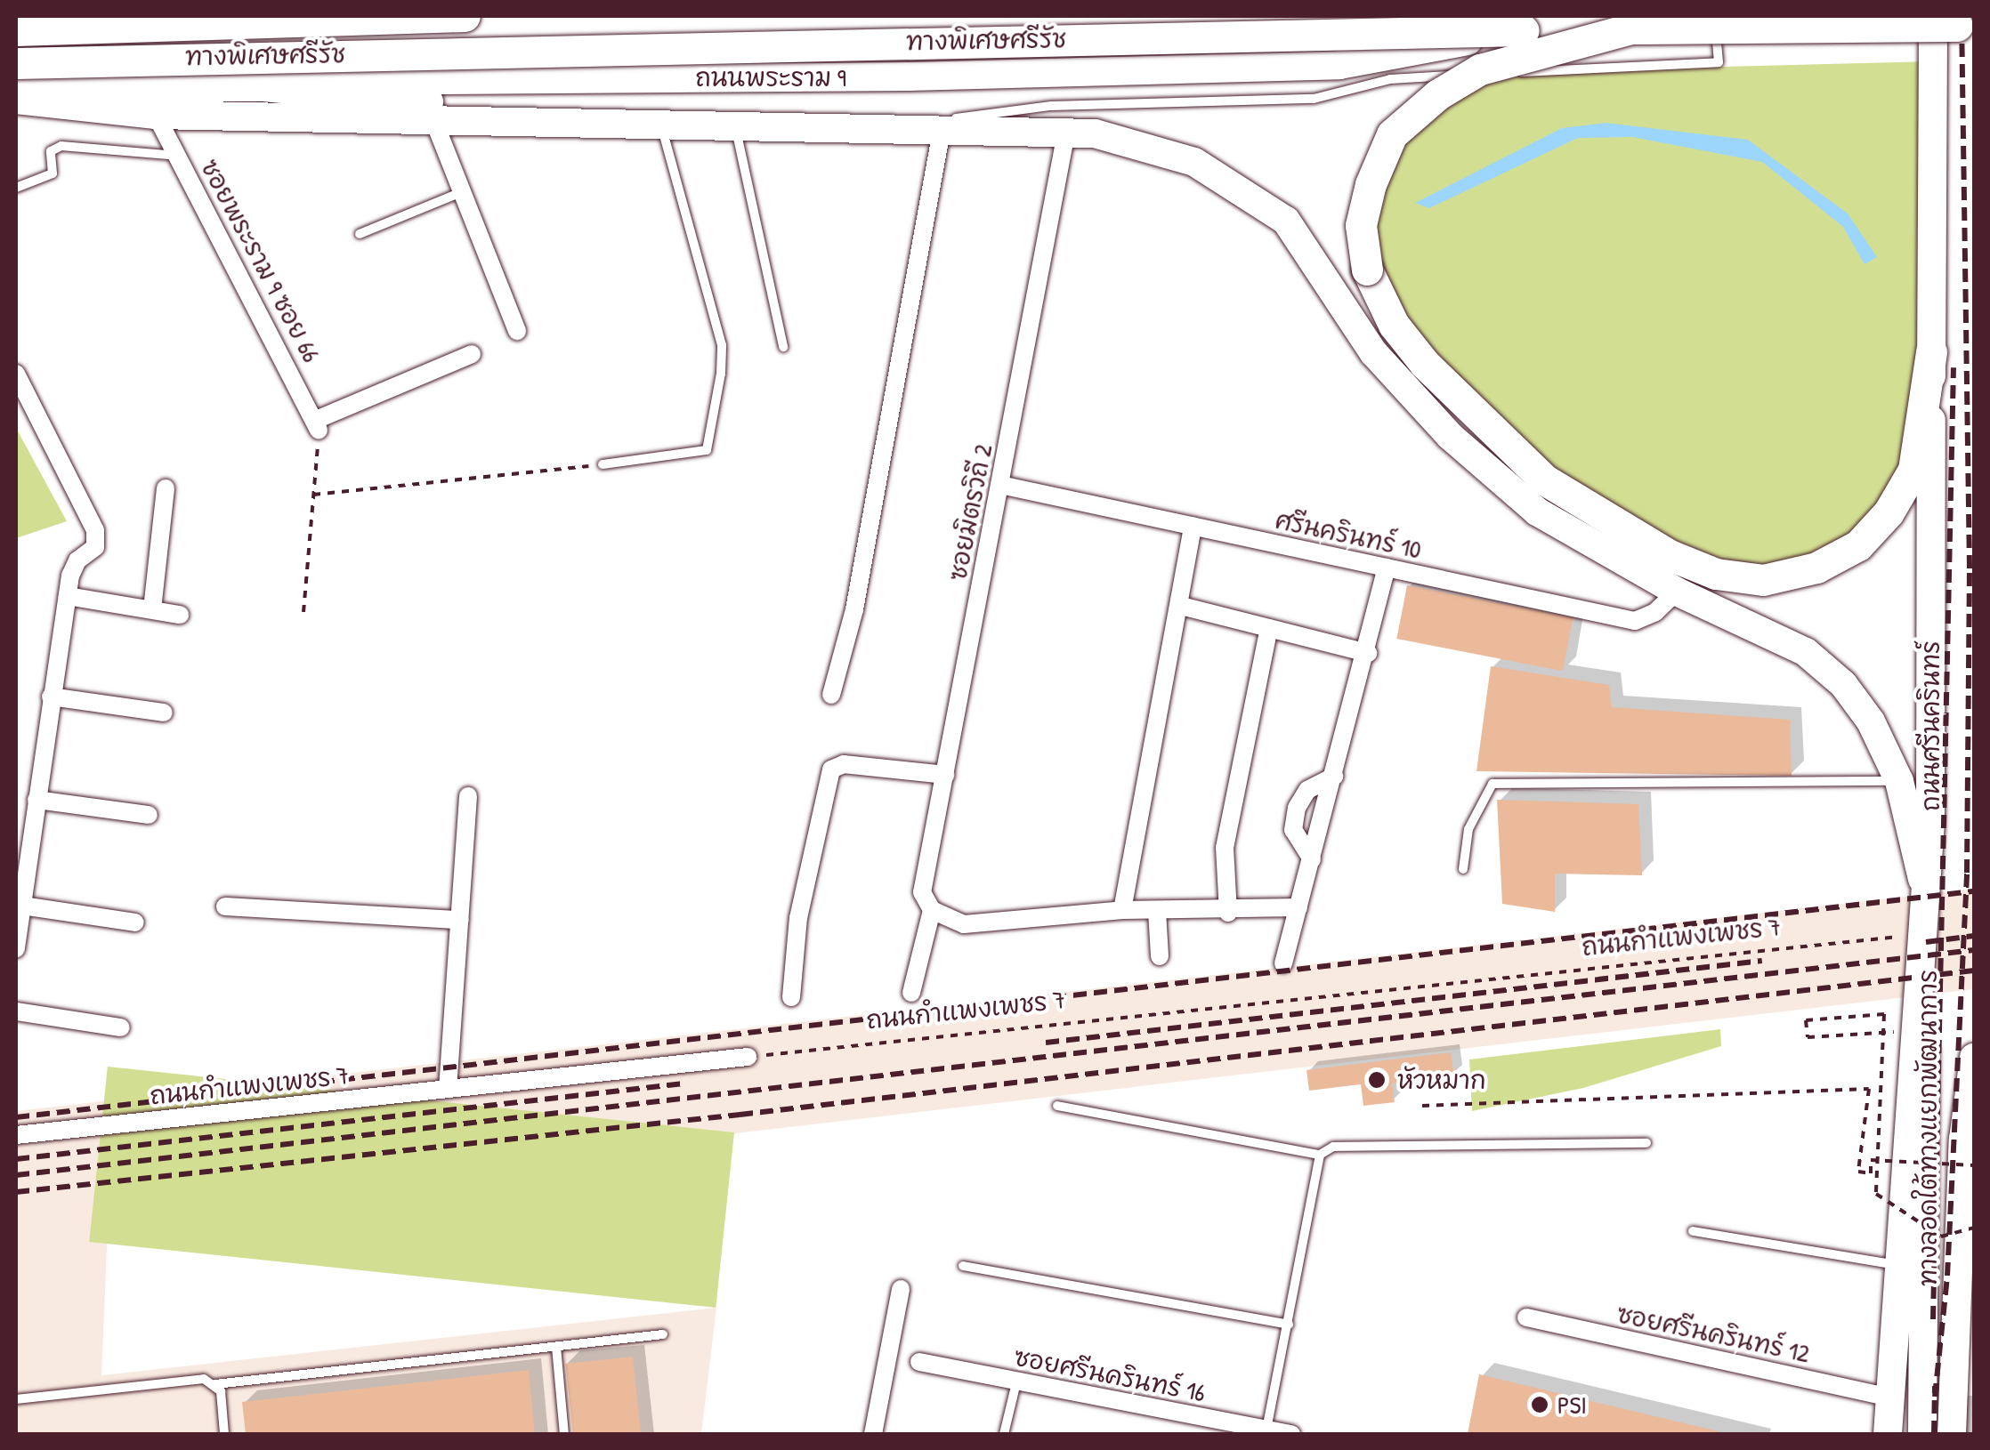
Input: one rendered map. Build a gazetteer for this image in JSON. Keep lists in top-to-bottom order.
{
  "streets": {
    "highway": ["ทางพิเศษศรีรัช"],
    "main road": ["ถนนพระราม 9", "ถนนศรีนครินทร์", "ทางลอดใต้ทางแยกพัฒนาการ"],
    "street": [
      "ซอยพระราม 9 ซอย 66",
      "ซอยมิตรวิถี 2",
      "ศรีนครินทร์ 10",
      "ถนนกำแพงเพชร 7",
      "ซอยศรีนครินทร์ 12",
      "ซอยศรีนครินทร์ 16"
    ]
  },
  "crossings": [
    ["ทางพิเศษศรีรัช", "ถนนพระราม 9"],
    ["ทางพิเศษศรีรัช", "ถนนศรีนครินทร์"],
    ["ซอยมิตรวิถี 2", "ศรีนครินทร์ 10"],
    ["ถนนศรีนครินทร์", "ถนนกำแพงเพชร 7"],
    ["ถนนศรีนครินทร์", "ทางลอดใต้ทางแยกพัฒนาการ"],
    ["ถนนศรีนครินทร์", "ซอยศรีนครินทร์ 12"]
  ],
  "places": ["หัวหมาก", "PSI"]
}
